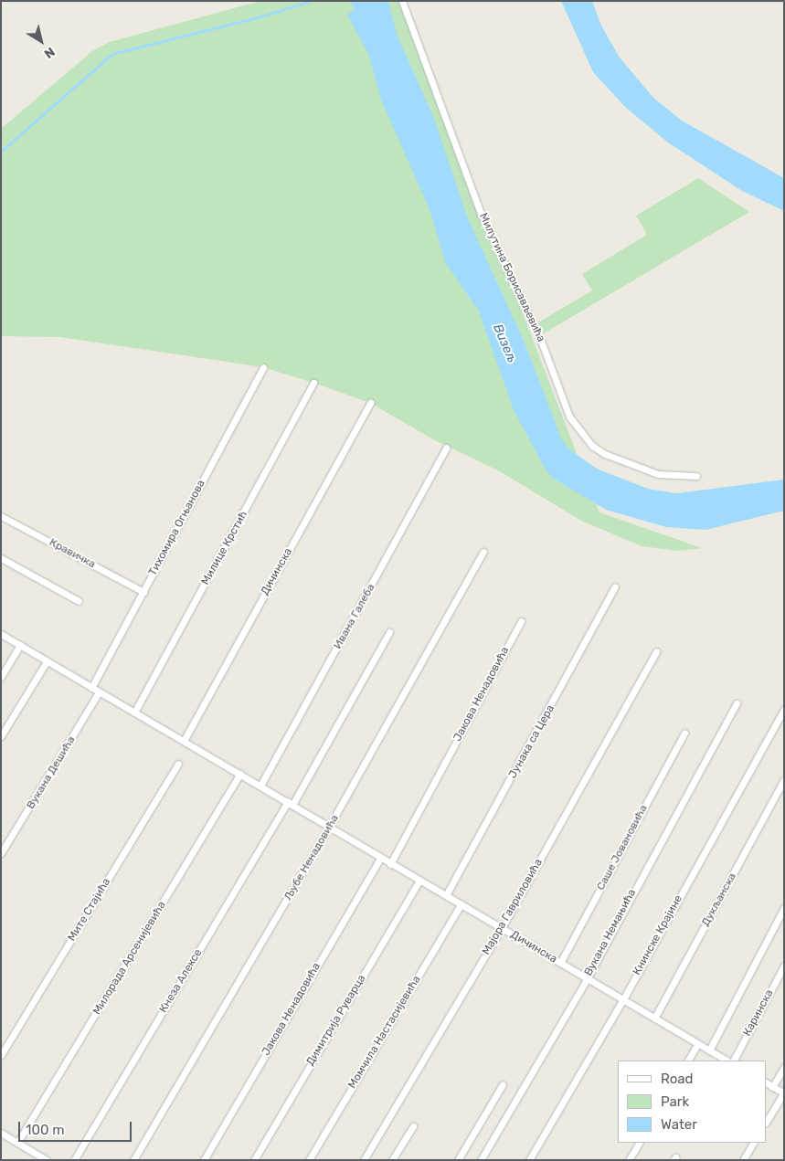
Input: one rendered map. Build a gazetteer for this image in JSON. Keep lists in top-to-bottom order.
{
  "streets": {
    "street": [
      "Милутина Борисављевића",
      "Тихомира Огњанова",
      "Милице Крстић",
      "Кравичка",
      "Дичинска",
      "Ивана Галеба",
      "Јакова Ненадовића",
      "Јунака са Цера",
      "Вукана Дешића",
      "Саше Јовановића",
      "Љубе Ненадовића",
      "Дукљанска",
      "Мајора Гавриловића",
      "Мите Стајића",
      "Вукана Немањића",
      "Книнске Крајине",
      "Милорада Арсенијевића",
      "Кнеза Алексе",
      "Каринска",
      "Димитрија Руварца",
      "Момчила Настасијевића"
    ]
  },
  "crossings": [
    ["Тихомира Огњанова", "Кравичка"],
    ["Тихомира Огњанова", "Дичинска"],
    ["Милице Крстић", "Дичинска"],
    ["Дичинска", "Ивана Галеба"],
    ["Дичинска", "Јакова Ненадовића"],
    ["Дичинска", "Јунака са Цера"],
    ["Дичинска", "Вукана Дешића"],
    ["Дичинска", "Саше Јовановића"],
    ["Дичинска", "Љубе Ненадовића"],
    ["Дичинска", "Дукљанска"],
    ["Дичинска", "Мајора Гавриловића"],
    ["Дичинска", "Вукана Немањића"],
    ["Дичинска", "Книнске Крајине"],
    ["Дичинска", "Милорада Арсенијевића"],
    ["Дичинска", "Кнеза Алексе"],
    ["Дичинска", "Димитрија Руварца"],
    ["Дичинска", "Момчила Настасијевића"]
  ],
  "water": ["Визељ"],
  "legend": ["Road", "Park", "Water"],
  "scale_bar": "100 m",
  "north": "bottom right"
}
